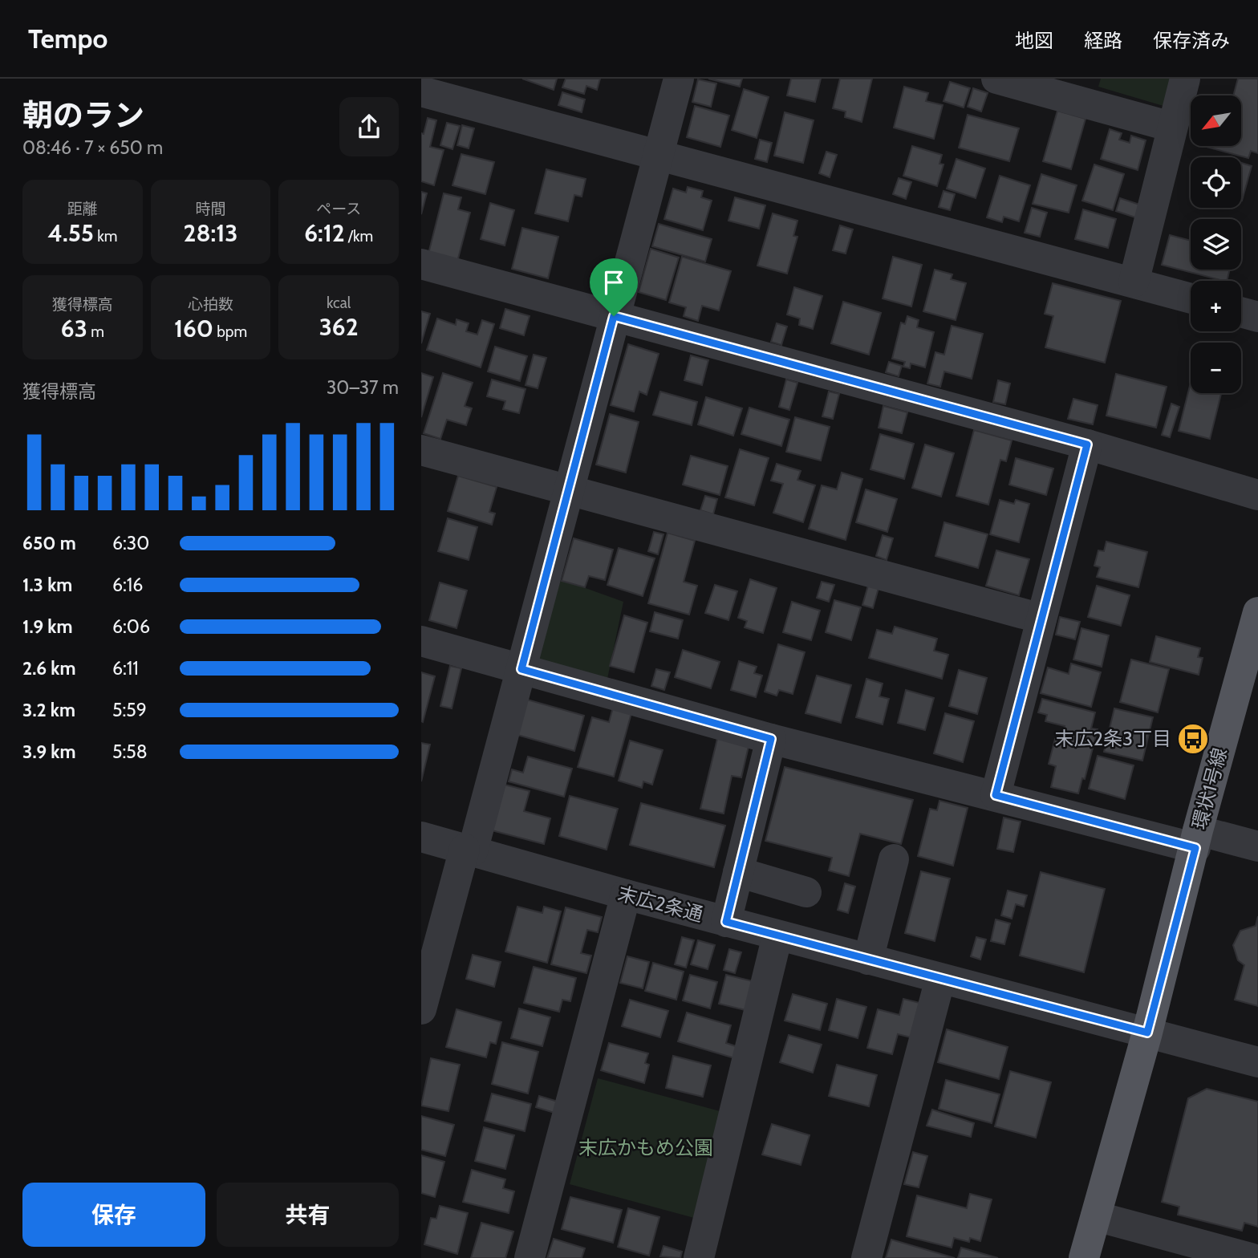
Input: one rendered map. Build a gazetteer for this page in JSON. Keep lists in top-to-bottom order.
{
  "streets": {
    "main road": ["環状1号線"],
    "street": ["末広2条通"]
  },
  "crossings": [
    ["環状1号線", "末広2条通"]
  ],
  "parks": ["末広かもめ公園"],
  "places": {
    "bus stop": ["末広2条3丁目"]
  },
  "north": "bottom left",
  "page": {
    "header": "Tempo",
    "nav": ["地図", "経路", "保存済み"],
    "heading": ["朝のラン", "08:46 · 7 × 650 m"],
    "map_buttons": ["+", "−"],
    "stats": [
      ["距離", "4.55 km"],
      ["時間", "28:13"],
      ["ペース", "6:12 /km"],
      ["獲得標高", "63 m"],
      ["心拍数", "160 bpm"],
      ["kcal", "362"]
    ],
    "chart": ["獲得標高", "30–37 m"],
    "list": [
      {
        "name": "650 m",
        "note": "6:30"
      },
      {
        "name": "1.3 km",
        "note": "6:16"
      },
      {
        "name": "1.9 km",
        "note": "6:06"
      },
      {
        "name": "2.6 km",
        "note": "6:11"
      },
      {
        "name": "3.2 km",
        "note": "5:59"
      },
      {
        "name": "3.9 km",
        "note": "5:58"
      }
    ],
    "buttons": ["保存", "共有"]
  }
}
